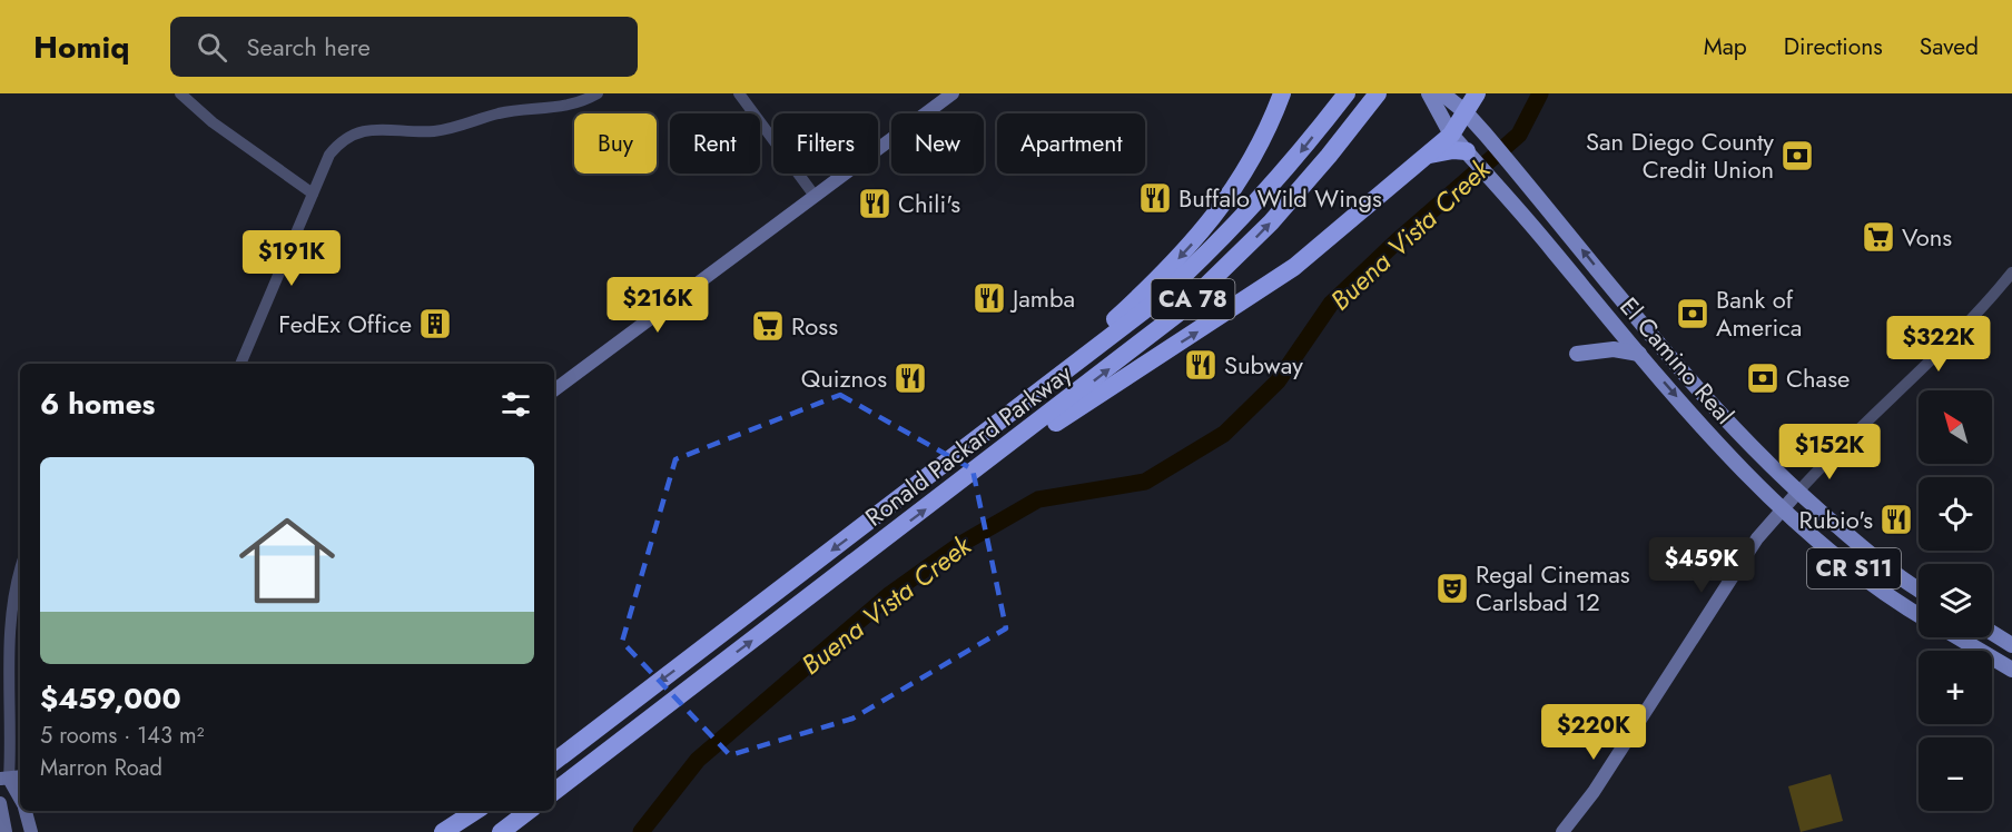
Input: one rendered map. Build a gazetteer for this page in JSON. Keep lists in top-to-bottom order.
{
  "streets": {
    "highway": ["CA 78", "Ronald Packard Parkway"],
    "main road": ["El Camino Real", "CR S11"]
  },
  "water": ["Buena Vista Creek"],
  "places": {
    "bank": ["San Diego County Credit Union", "Bank of America", "Chase"],
    "restaurant": [
      "Buffalo Wild Wings",
      "Chili's",
      "Jamba",
      "Subway",
      "Quiznos",
      "Rubio's"
    ],
    "supermarket": ["Vons", "Ross"],
    "building": ["FedEx Office"],
    "theatre": ["Regal Cinemas Carlsbad 12"]
  },
  "north": "top left",
  "page": {
    "header": "Homiq",
    "search": "Search here",
    "nav": ["Map", "Directions", "Saved"],
    "chip": [
      "Buy",
      "Rent",
      "Filters",
      "New",
      "Apartment"
    ],
    "price": [
      "$191K",
      "$216K",
      "$322K",
      "$152K",
      "$459K",
      "$220K"
    ],
    "heading": "6 homes",
    "map_buttons": ["+", "−"],
    "list": [
      {
        "name": "$459,000",
        "note": "5 rooms · 143 m² · Marron Road"
      }
    ]
  }
}
